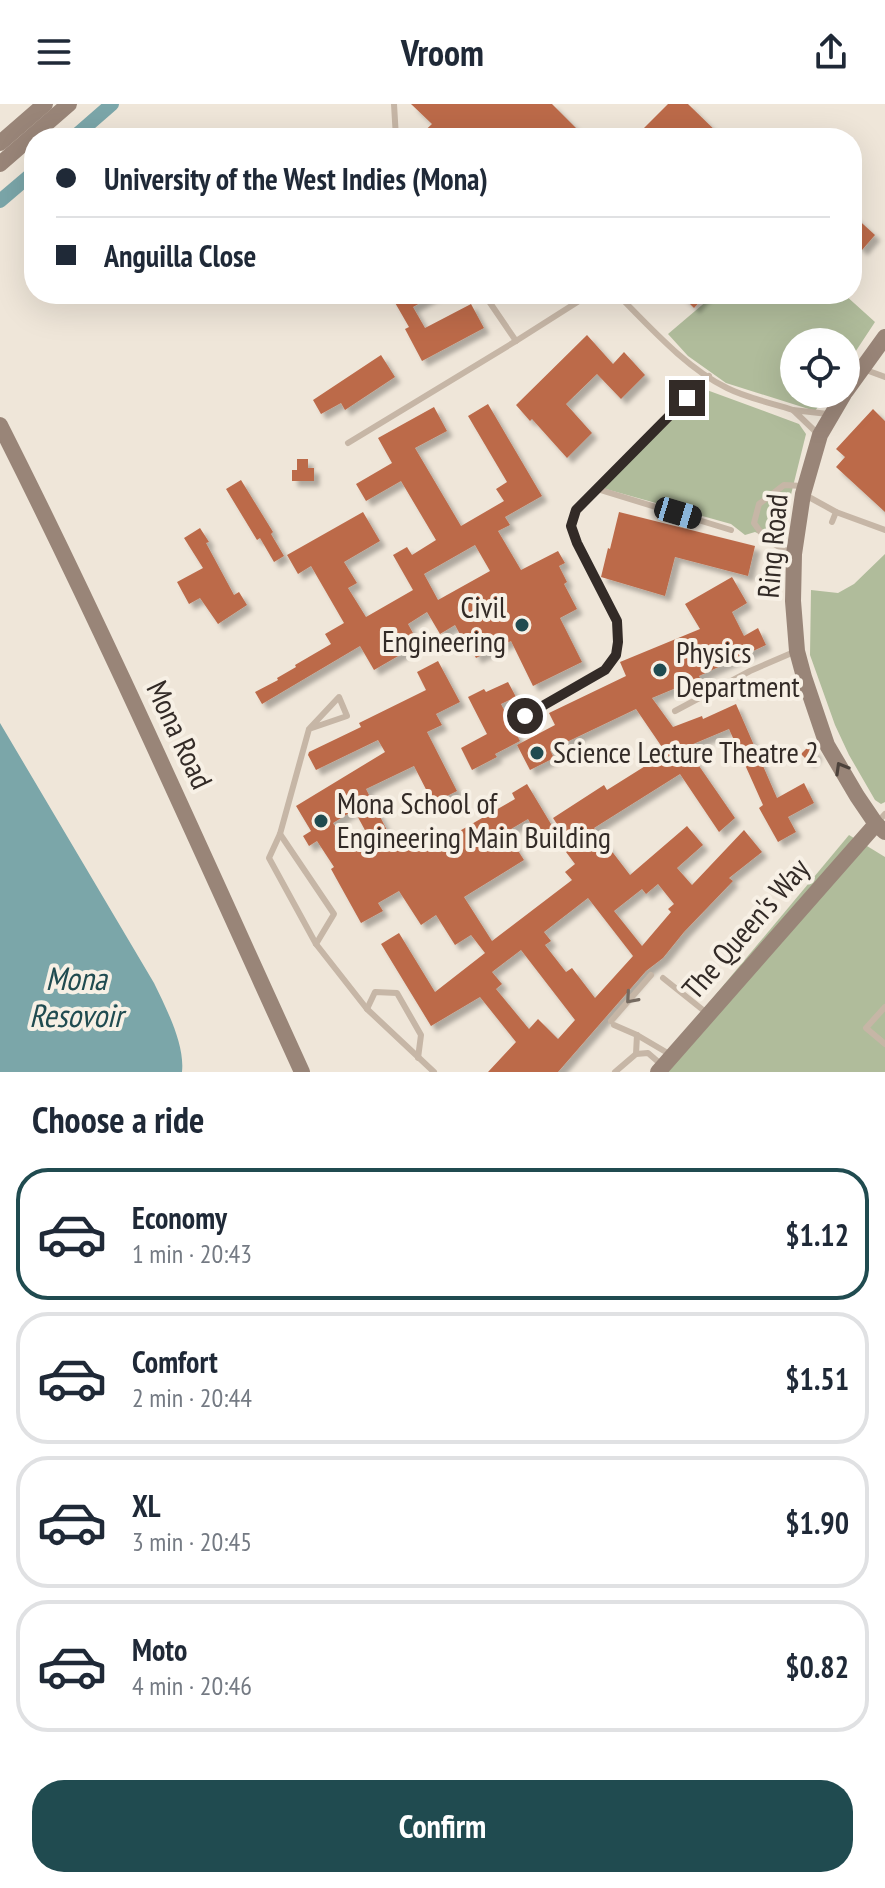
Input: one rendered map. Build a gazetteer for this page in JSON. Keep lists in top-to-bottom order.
{
  "streets": {
    "street": ["Ring Road", "Mona Road", "The Queen's Way"]
  },
  "crossings": [
    ["Ring Road", "The Queen's Way"]
  ],
  "one_way": ["Ring Road"],
  "water": ["Mona Resovoir"],
  "places": [
    "Civil Engineering",
    "Physics Department",
    "Science Lecture Theatre 2",
    "Mona School of Engineering Main Building"
  ],
  "page": {
    "header": "Vroom",
    "banner": ["University of the West Indies (Mona)", "Anguilla Close"],
    "heading": "Choose a ride",
    "list": [
      {
        "name": "Economy",
        "note": "1 min · 20:43",
        "value": "$1.12"
      },
      {
        "name": "Comfort",
        "note": "2 min · 20:44",
        "value": "$1.51"
      },
      {
        "name": "XL",
        "note": "3 min · 20:45",
        "value": "$1.90"
      },
      {
        "name": "Moto",
        "note": "4 min · 20:46",
        "value": "$0.82"
      }
    ],
    "buttons": "Confirm"
  }
}
